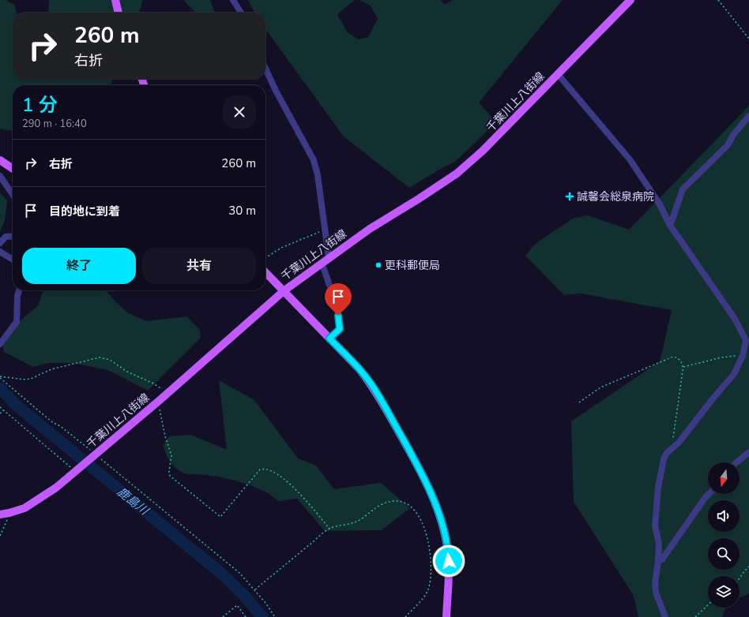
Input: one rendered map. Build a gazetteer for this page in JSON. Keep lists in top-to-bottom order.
{
  "streets": {
    "main road": ["千葉川上八街線"]
  },
  "water": ["鹿島川"],
  "places": {
    "health": ["誠馨会総泉病院"],
    "other": ["更科郵便局"]
  },
  "north": "bottom",
  "page": {
    "turn": ["260 m", "右折"],
    "heading": ["1 分", "290 m · 16:40"],
    "list": [
      {
        "name": "右折",
        "value": "260 m"
      },
      {
        "name": "目的地に到着",
        "value": "30 m"
      }
    ],
    "buttons": ["終了", "共有"]
  }
}
